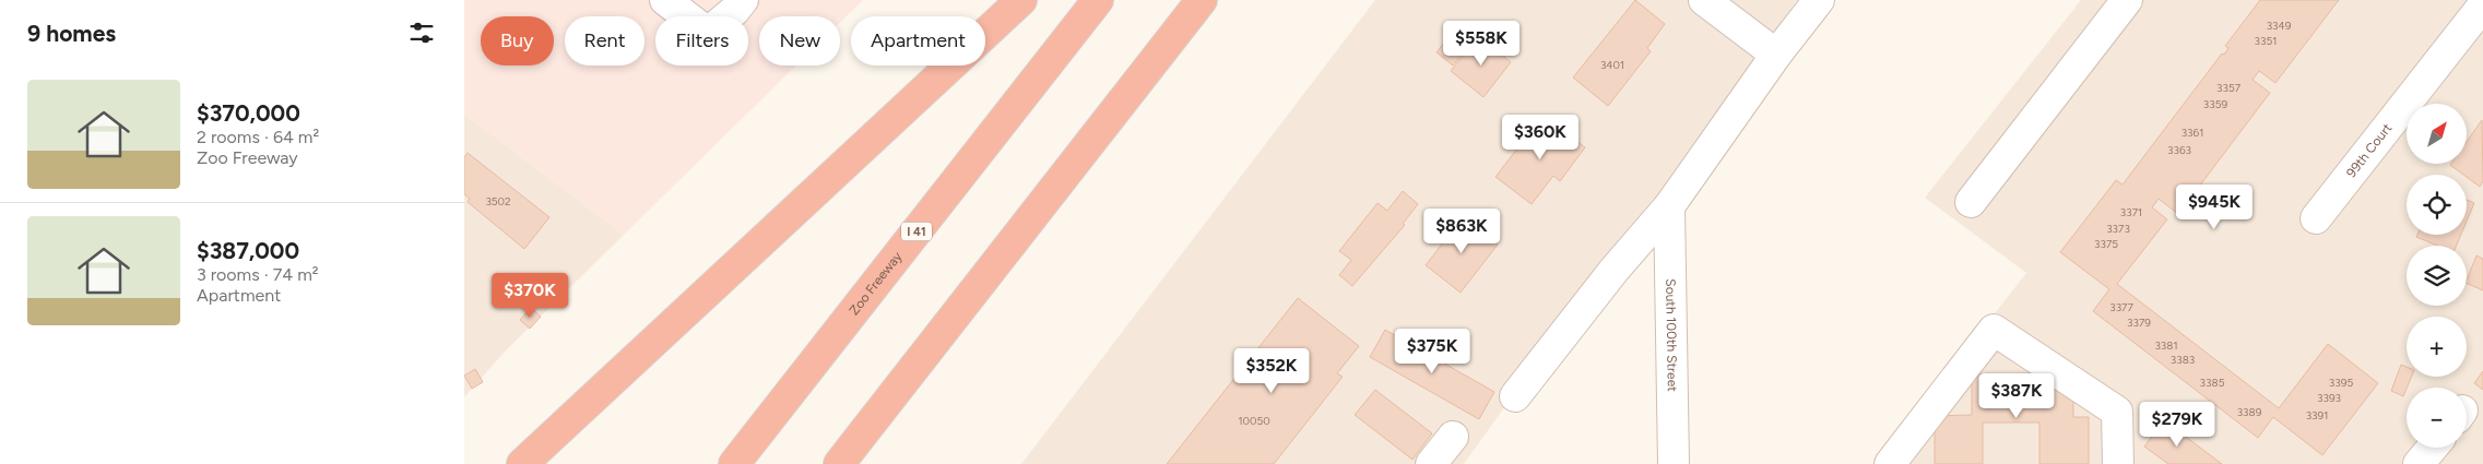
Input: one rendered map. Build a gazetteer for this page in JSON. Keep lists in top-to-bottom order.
{
  "streets": {
    "highway": ["I 41", "Zoo Freeway"],
    "street": ["99th Court", "South 100th Street"]
  },
  "house_numbers": [
    "3349",
    "3351",
    "3401",
    "3357",
    "3359",
    "3361",
    "3363",
    "3502",
    "3371",
    "3373",
    "3375",
    "3377",
    "3379",
    "3381",
    "3383",
    "3385",
    "3395",
    "3393",
    "3389",
    "3391",
    "10050"
  ],
  "north": "top right",
  "page": {
    "heading": "9 homes",
    "chip": [
      "Buy",
      "Rent",
      "Filters",
      "New",
      "Apartment"
    ],
    "price": [
      "$558K",
      "$360K",
      "$945K",
      "$863K",
      "$370K",
      "$375K",
      "$352K",
      "$387K",
      "$279K"
    ],
    "list": [
      {
        "name": "$370,000",
        "note": "2 rooms · 64 m² · Zoo Freeway"
      },
      {
        "name": "$387,000",
        "note": "3 rooms · 74 m² · Apartment"
      }
    ],
    "map_buttons": ["+", "−"]
  }
}
